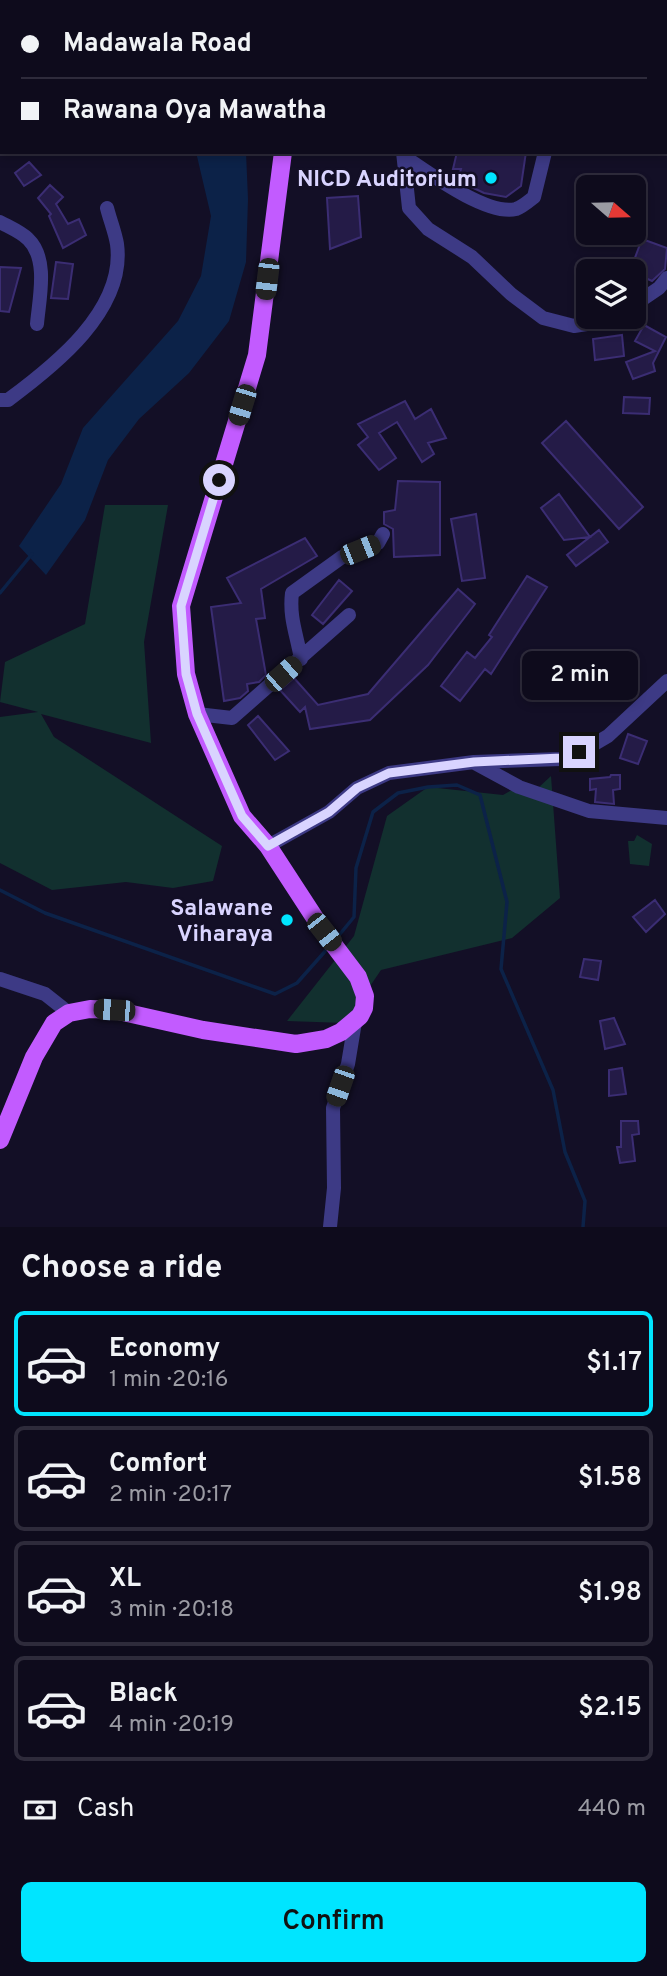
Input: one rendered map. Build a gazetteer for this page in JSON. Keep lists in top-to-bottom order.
{
  "places": ["NICD Auditorium", "Salawane Viharaya"],
  "north": "right",
  "page": {
    "banner": ["Madawala Road", "Rawana Oya Mawatha"],
    "bubble": "2 min",
    "heading": "Choose a ride",
    "list": [
      {
        "name": "Economy",
        "note": "1 min · 20:16",
        "value": "$1.17"
      },
      {
        "name": "Comfort",
        "note": "2 min · 20:17",
        "value": "$1.58"
      },
      {
        "name": "XL",
        "note": "3 min · 20:18",
        "value": "$1.98"
      },
      {
        "name": "Black",
        "note": "4 min · 20:19",
        "value": "$2.15"
      }
    ],
    "pay": ["Cash", "440 m"],
    "buttons": "Confirm"
  }
}
